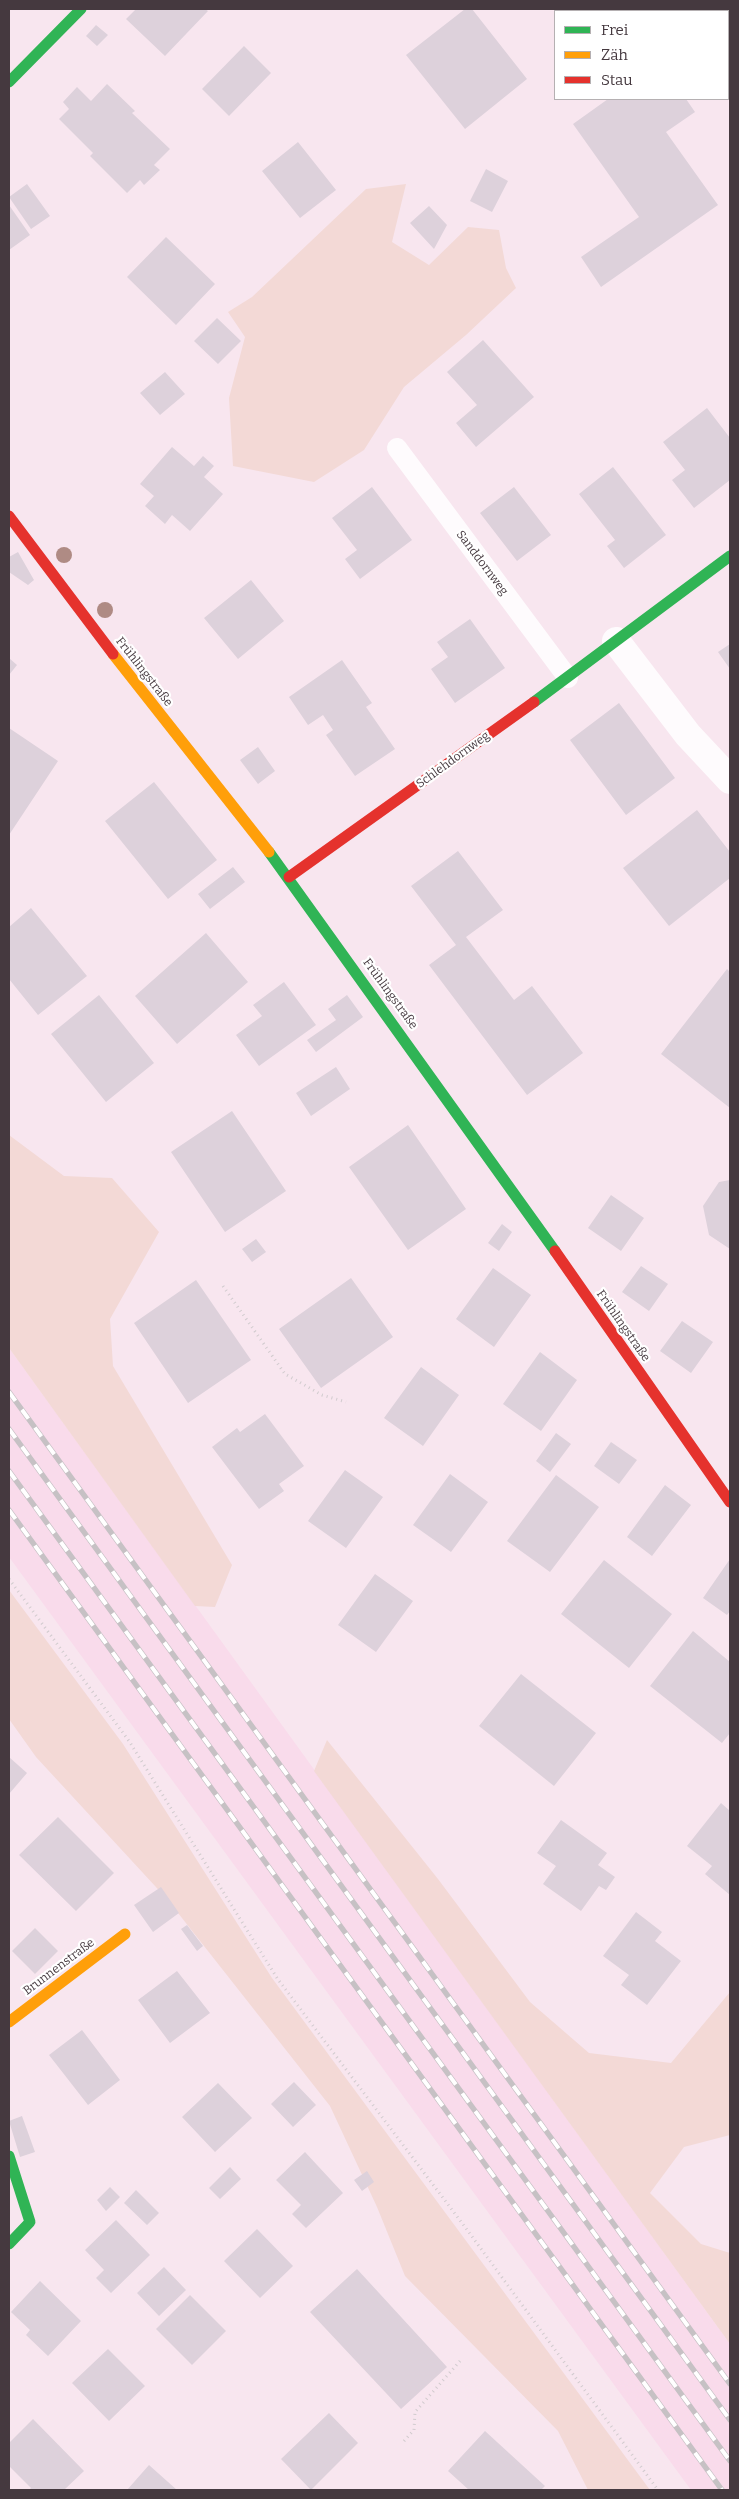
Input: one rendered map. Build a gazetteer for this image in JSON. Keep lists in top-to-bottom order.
{
  "streets": {
    "street": ["Frühlingstraße", "Schlehdornweg", "Brunnenstraße"],
    "lane": ["Sanddornweg"]
  },
  "crossings": [
    ["Sanddornweg", "Schlehdornweg"],
    ["Frühlingstraße", "Schlehdornweg"]
  ],
  "legend": ["Frei", "Zäh", "Stau"]
}
